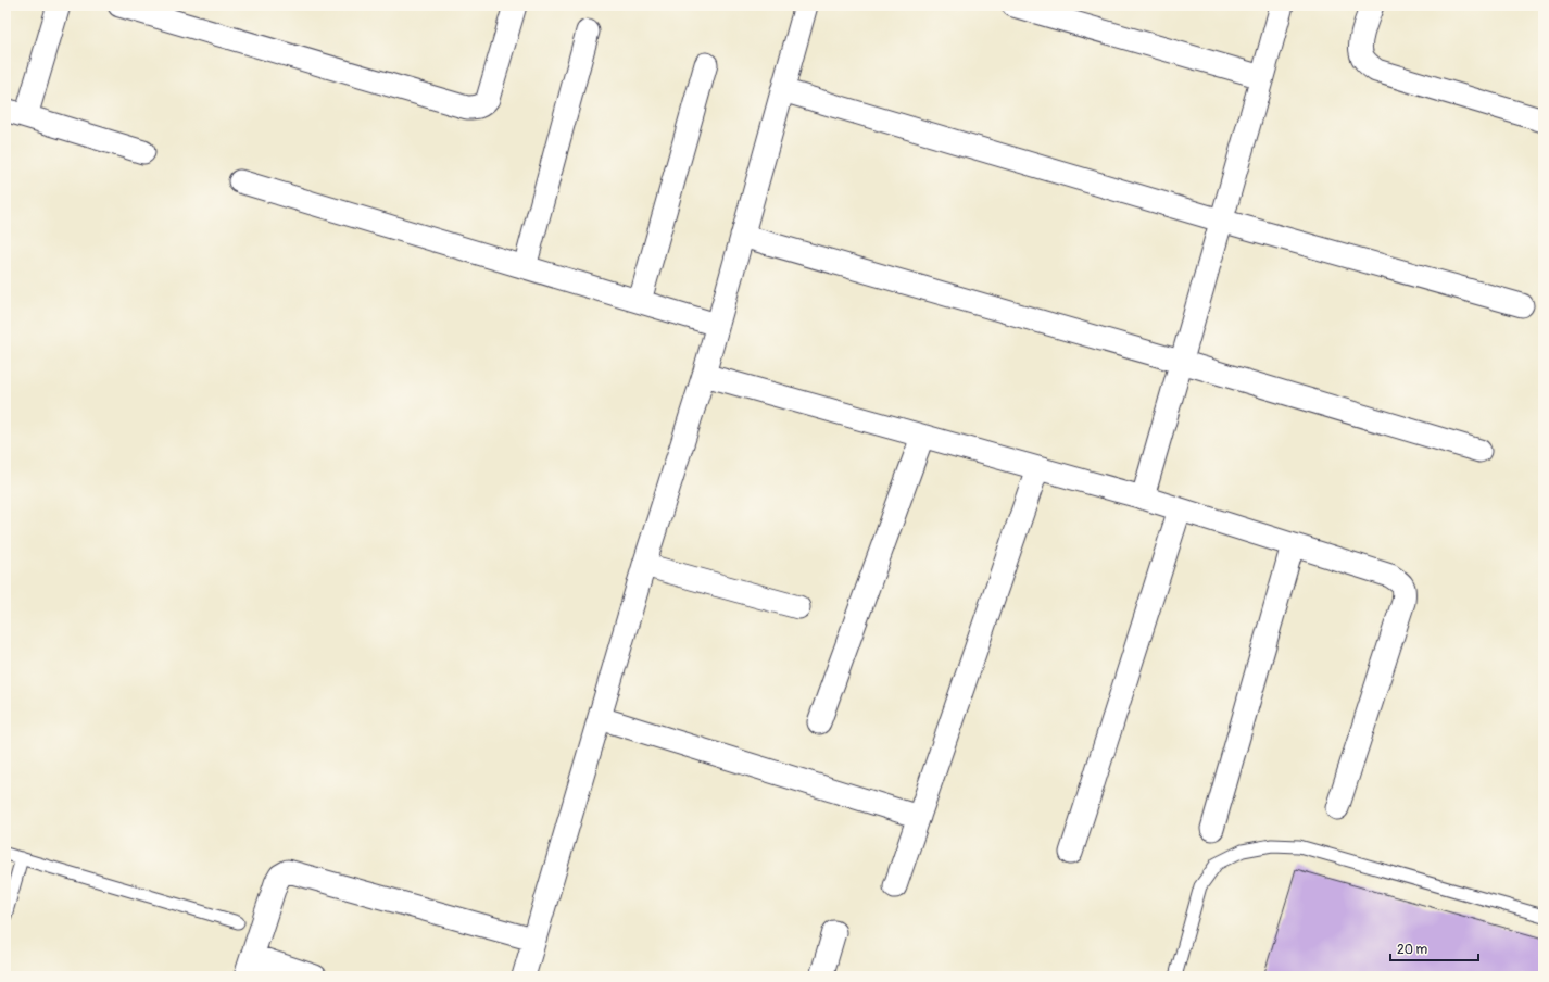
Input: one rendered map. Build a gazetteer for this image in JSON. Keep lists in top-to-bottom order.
{
  "scale_bar": "20 m"
}
